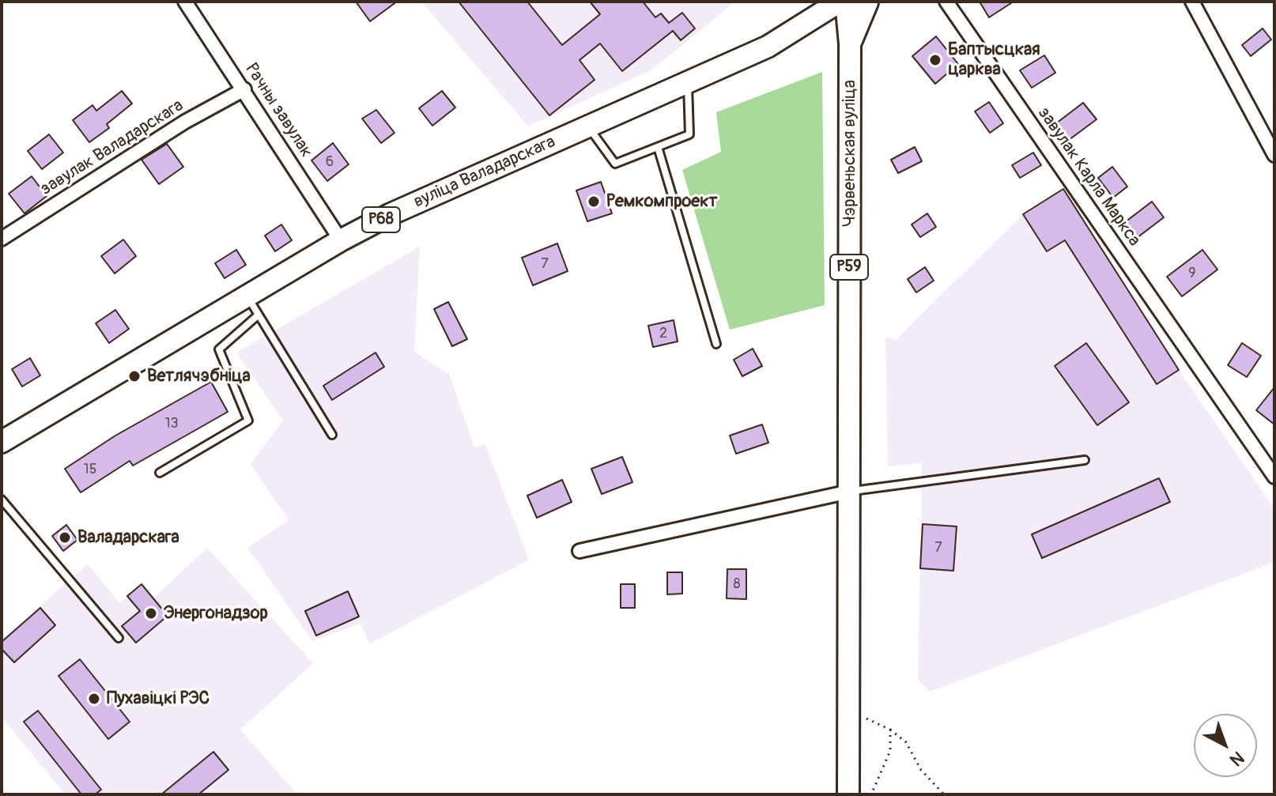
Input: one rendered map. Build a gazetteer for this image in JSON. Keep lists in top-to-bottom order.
{
  "streets": {
    "main road": [
      "Чэрвеньская вуліца",
      "вуліца Валадарскага",
      "Р68",
      "Р59"
    ],
    "street": ["Рачны завулак", "завулак Валадарскага", "завулак Карла Маркса"]
  },
  "crossings": [
    ["Рачны завулак", "завулак Валадарскага"],
    ["Рачны завулак", "вуліца Валадарскага"],
    ["Чэрвеньская вуліца", "Р59"]
  ],
  "places": [
    "Баптысцкая царква",
    "Ремкомпроект",
    "Ветлячэбніца",
    "Валадарскага",
    "Энергонадзор",
    "Пухавіцкі РЭС"
  ],
  "house_numbers": [
    "6",
    "7",
    "9",
    "2",
    "13",
    "15",
    "7",
    "8"
  ],
  "north": "bottom right"
}
